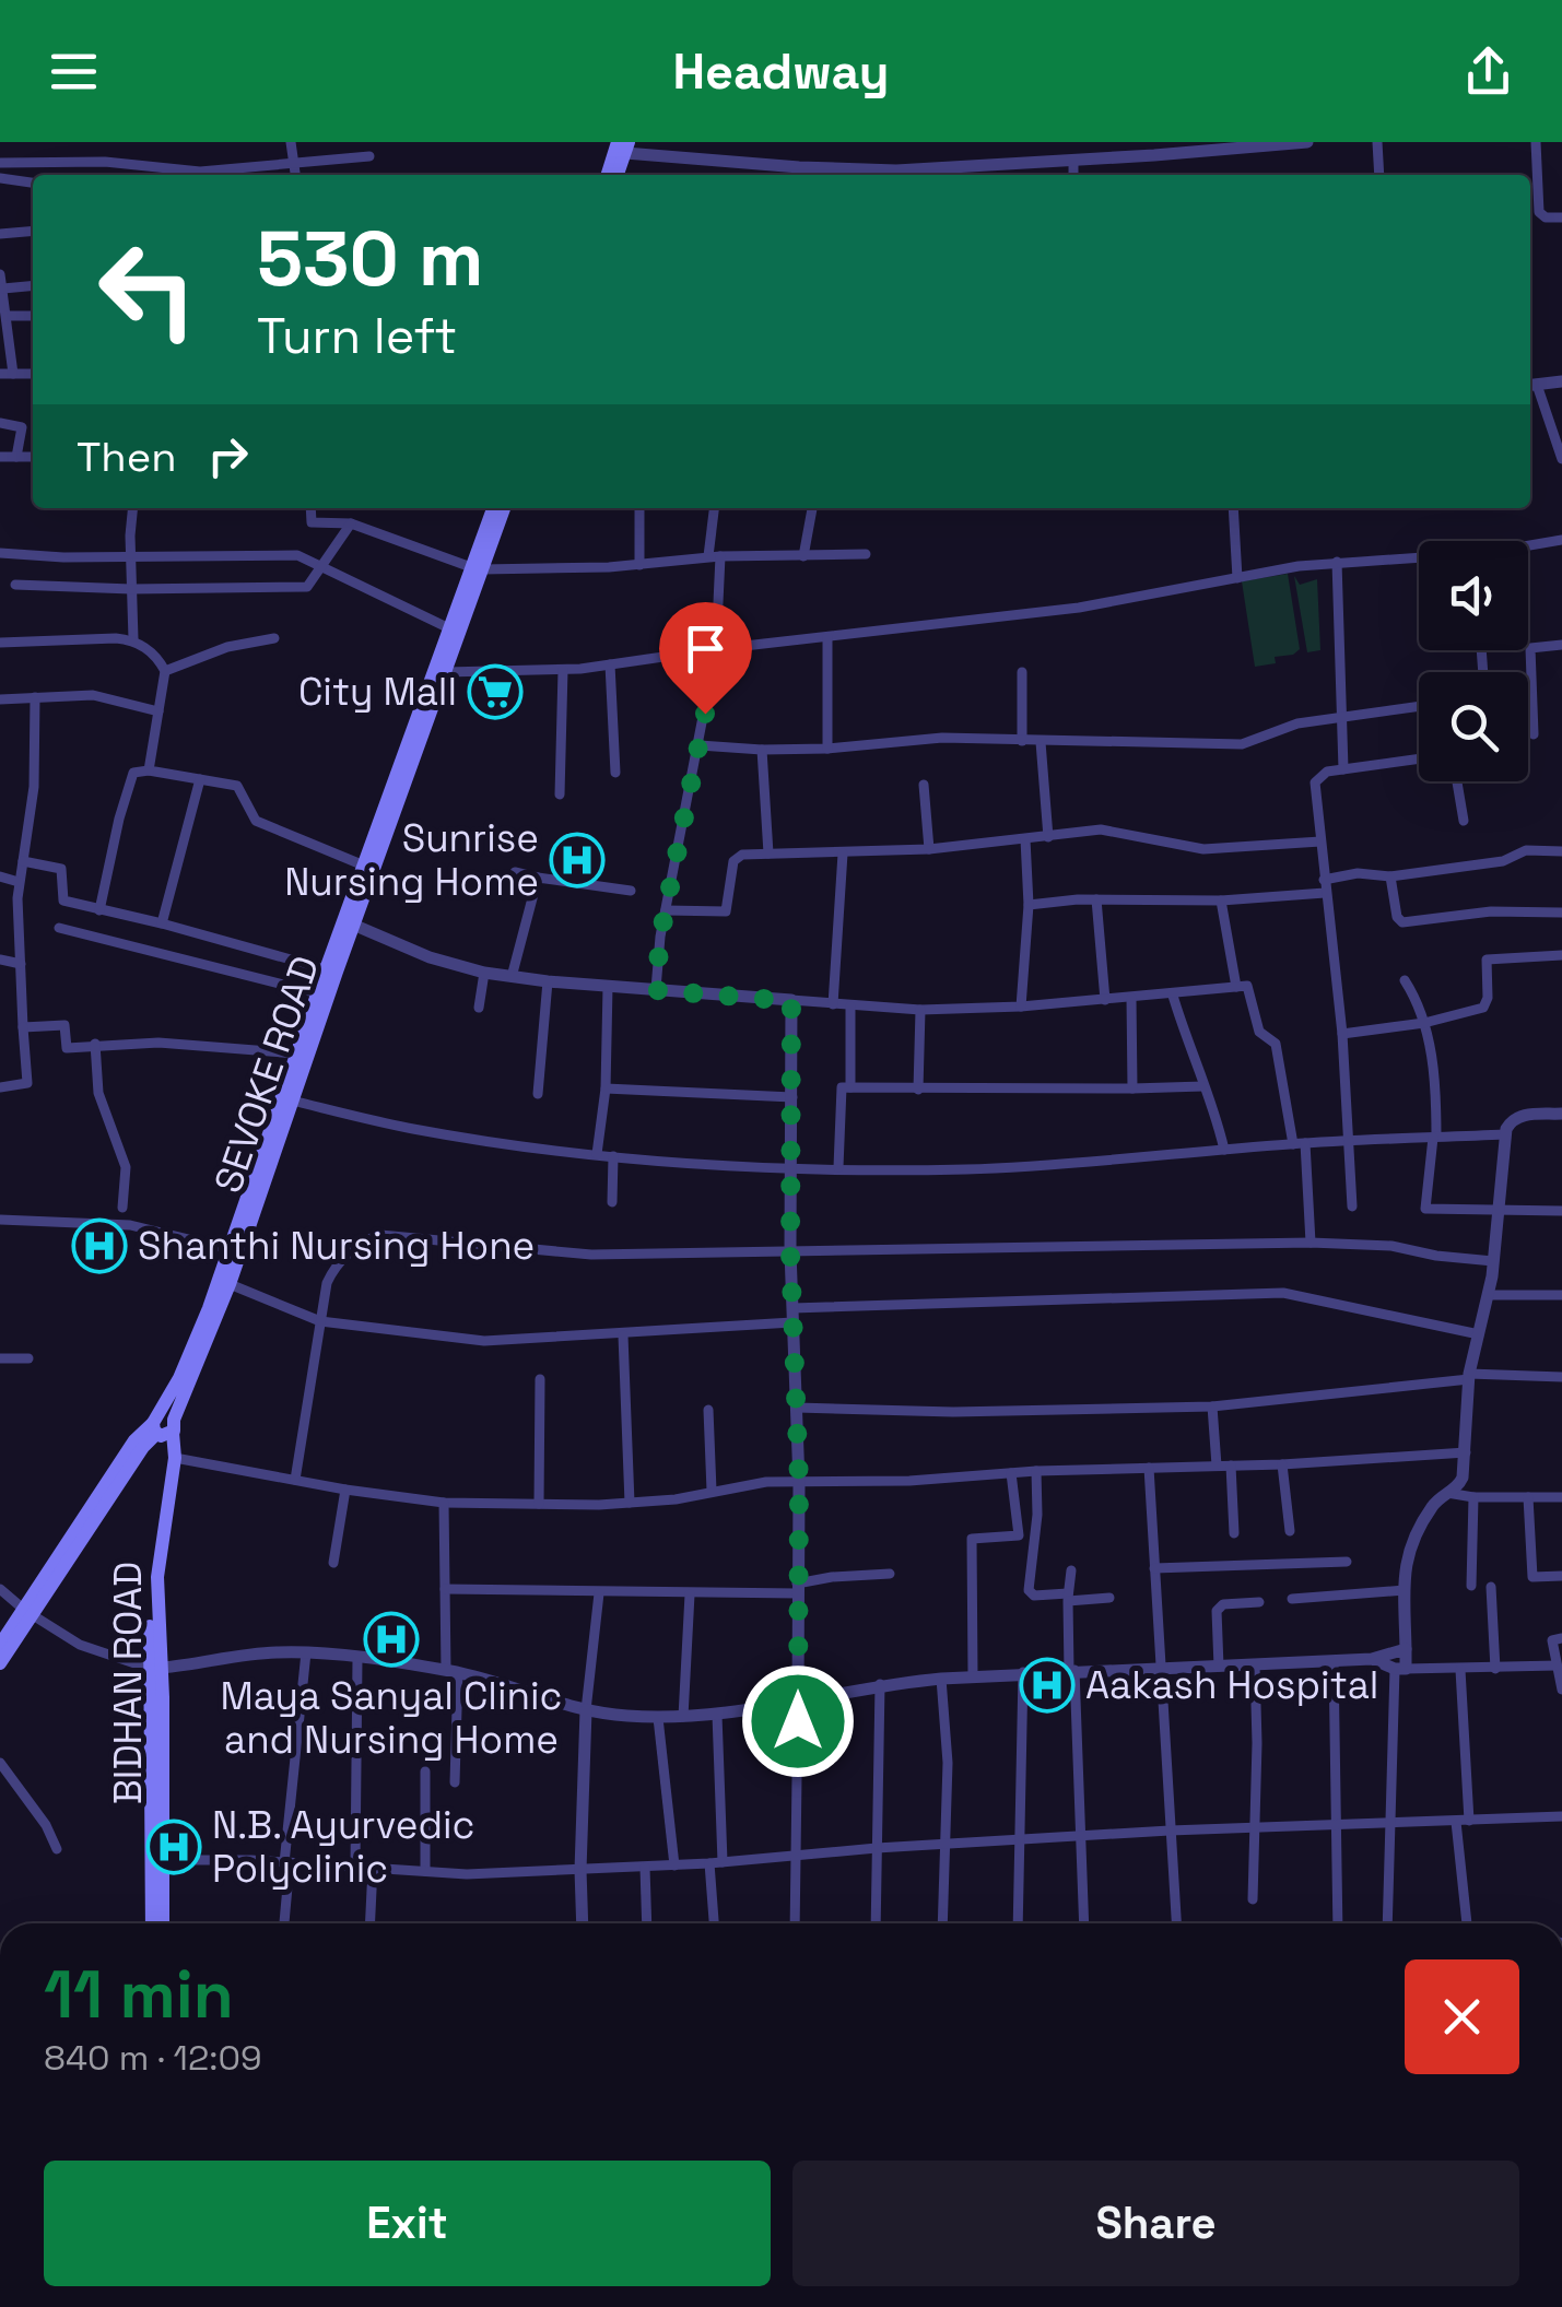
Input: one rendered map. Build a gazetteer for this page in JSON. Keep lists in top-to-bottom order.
{
  "streets": {
    "main road": ["SEVOKE ROAD", "BIDHAN ROAD"]
  },
  "crossings": [
    ["SEVOKE ROAD", "BIDHAN ROAD"]
  ],
  "places": {
    "supermarket": ["City Mall"],
    "hospital": [
      "Sunrise Nursing Home",
      "Shanthi Nursing Hone",
      "Maya Sanyal Clinic and Nursing Home",
      "Aakash Hospital",
      "N.B. Ayurvedic Polyclinic"
    ]
  },
  "page": {
    "header": "Headway",
    "turn": ["530 m", "Turn left"],
    "then": "Then",
    "heading": ["11 min", "840 m · 12:09"],
    "buttons": ["Exit", "Share"]
  }
}
